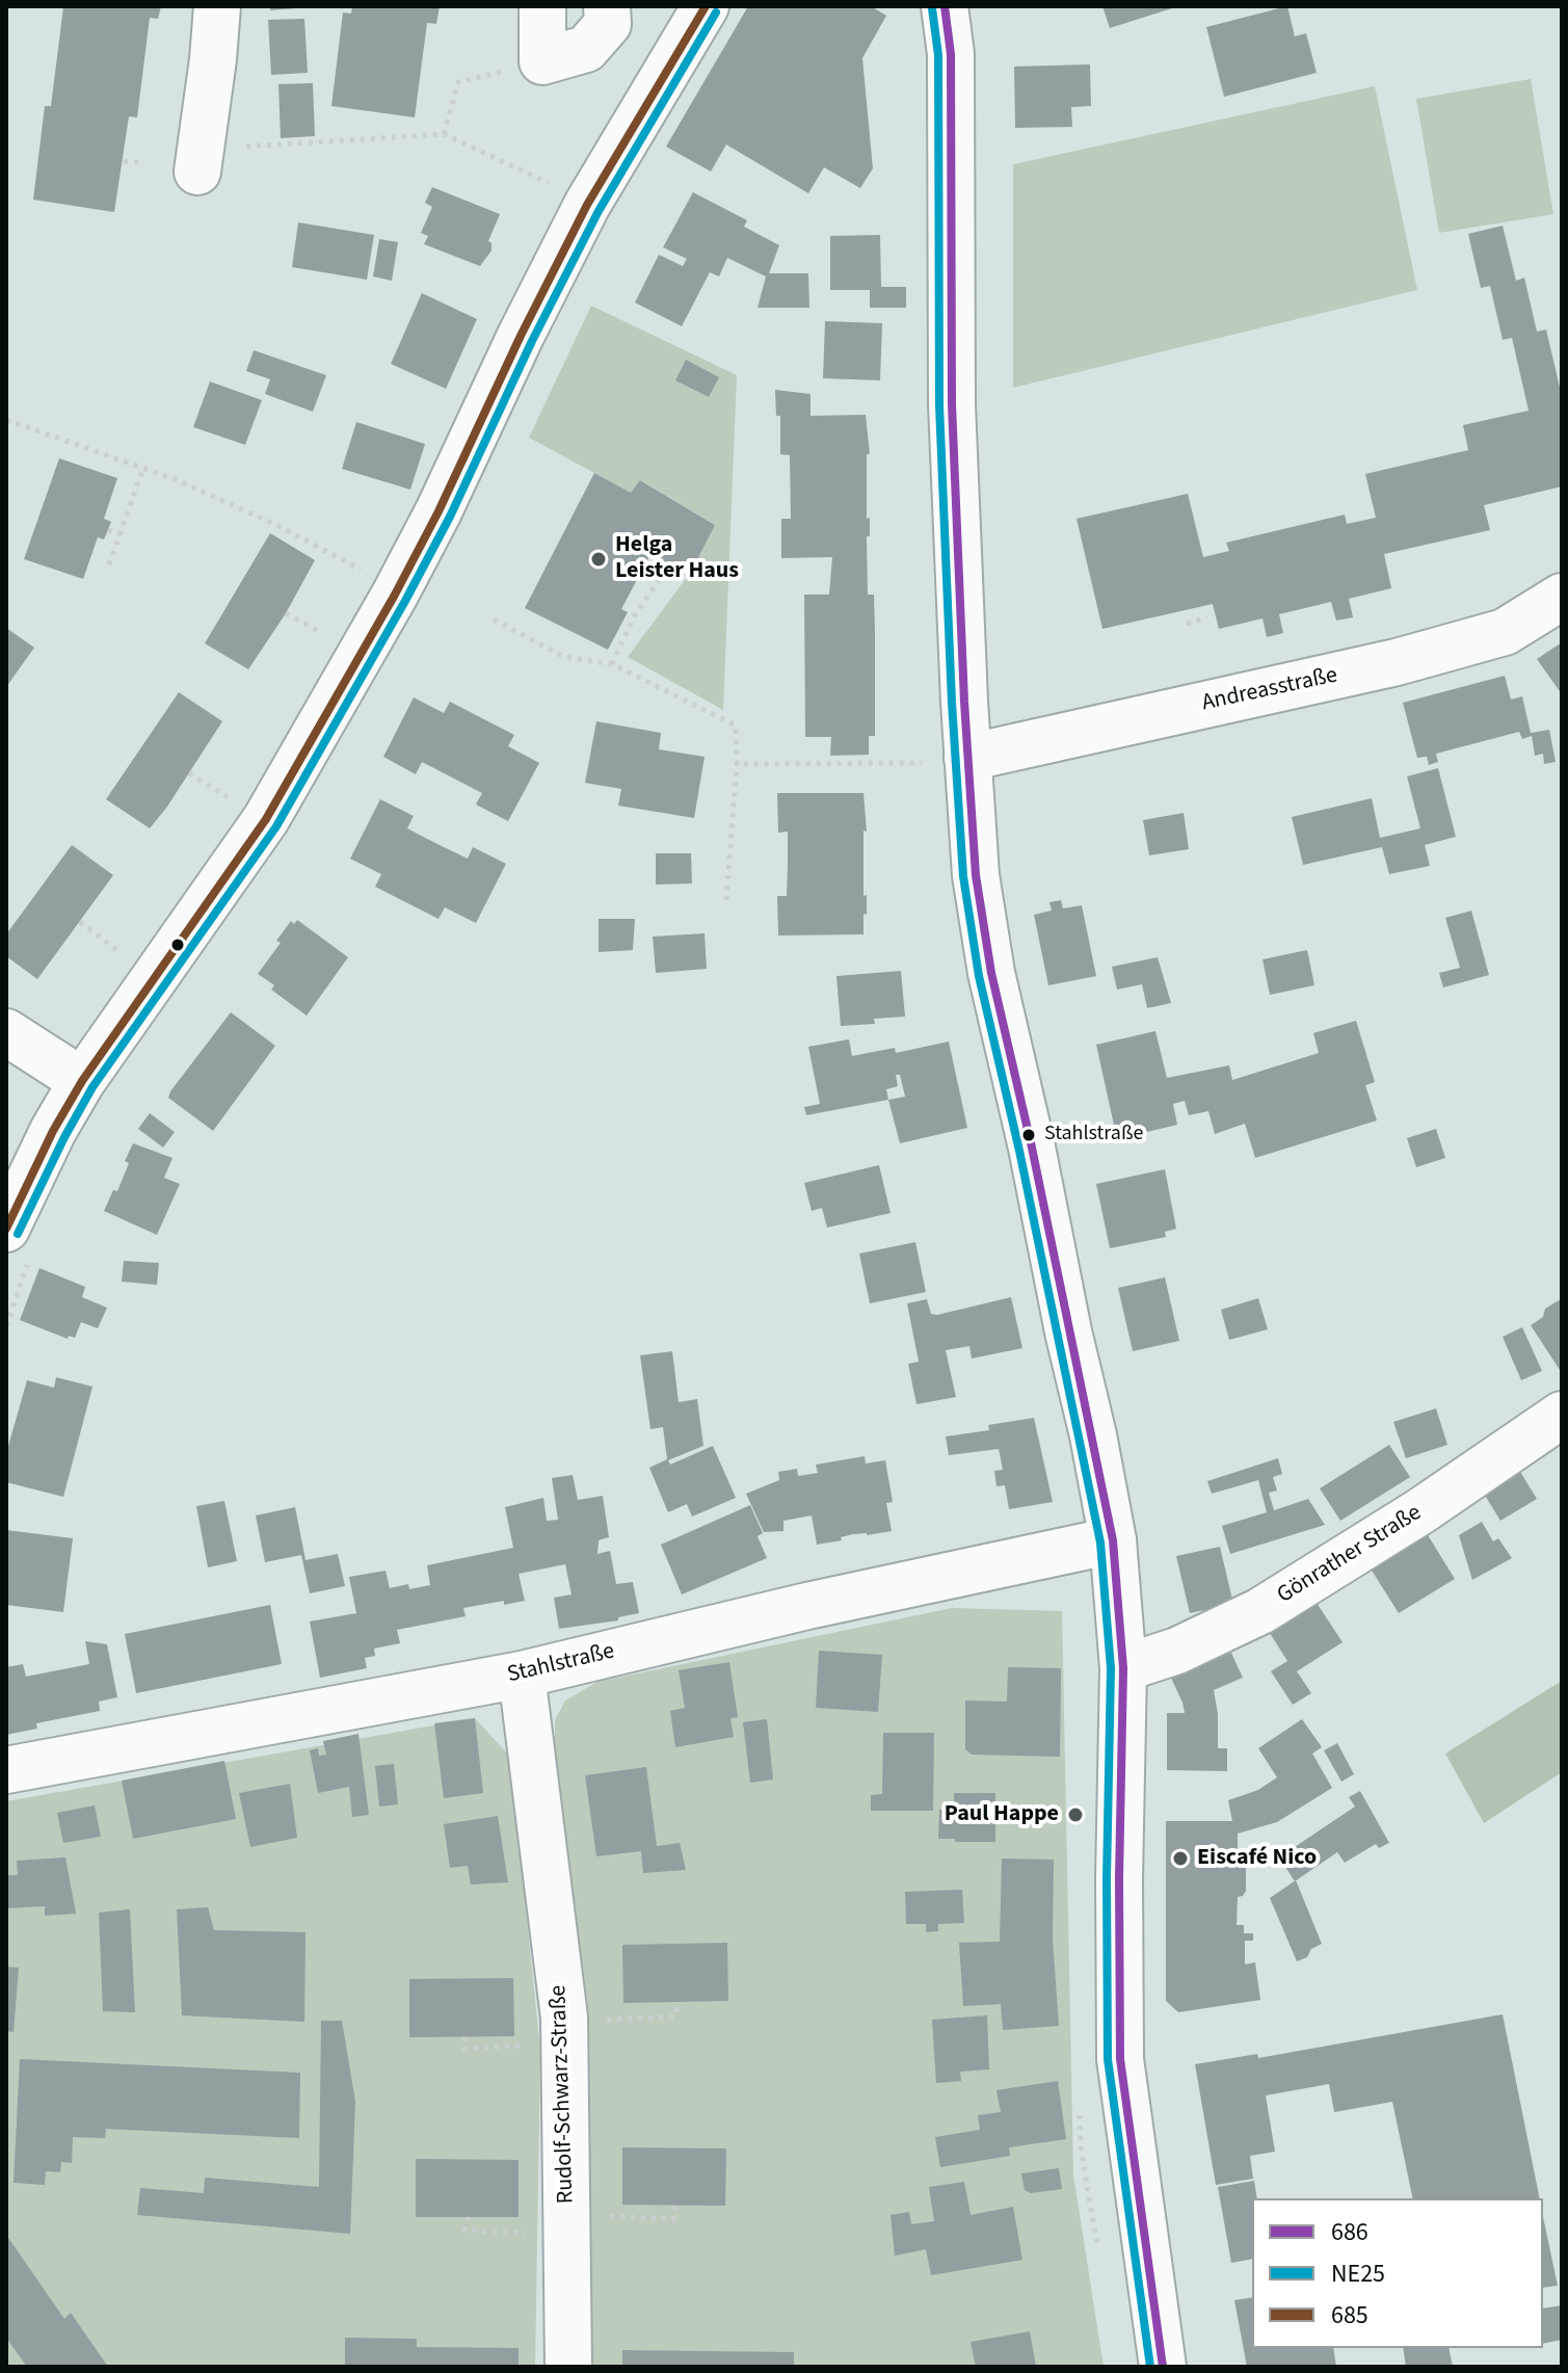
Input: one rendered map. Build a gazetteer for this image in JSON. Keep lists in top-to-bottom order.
{
  "streets": {
    "street": [
      "Andreasstraße",
      "Gönrather Straße",
      "Stahlstraße",
      "Rudolf-Schwarz-Straße"
    ]
  },
  "crossings": [
    ["Stahlstraße", "Rudolf-Schwarz-Straße"]
  ],
  "places": [
    "Helga Leister Haus",
    "Stahlstraße",
    "Paul Happe",
    "Eiscafé Nico"
  ],
  "lines": ["transit line 686", "transit line 685", "transit line NE25"],
  "legend": ["686", "NE25", "685"]
}
